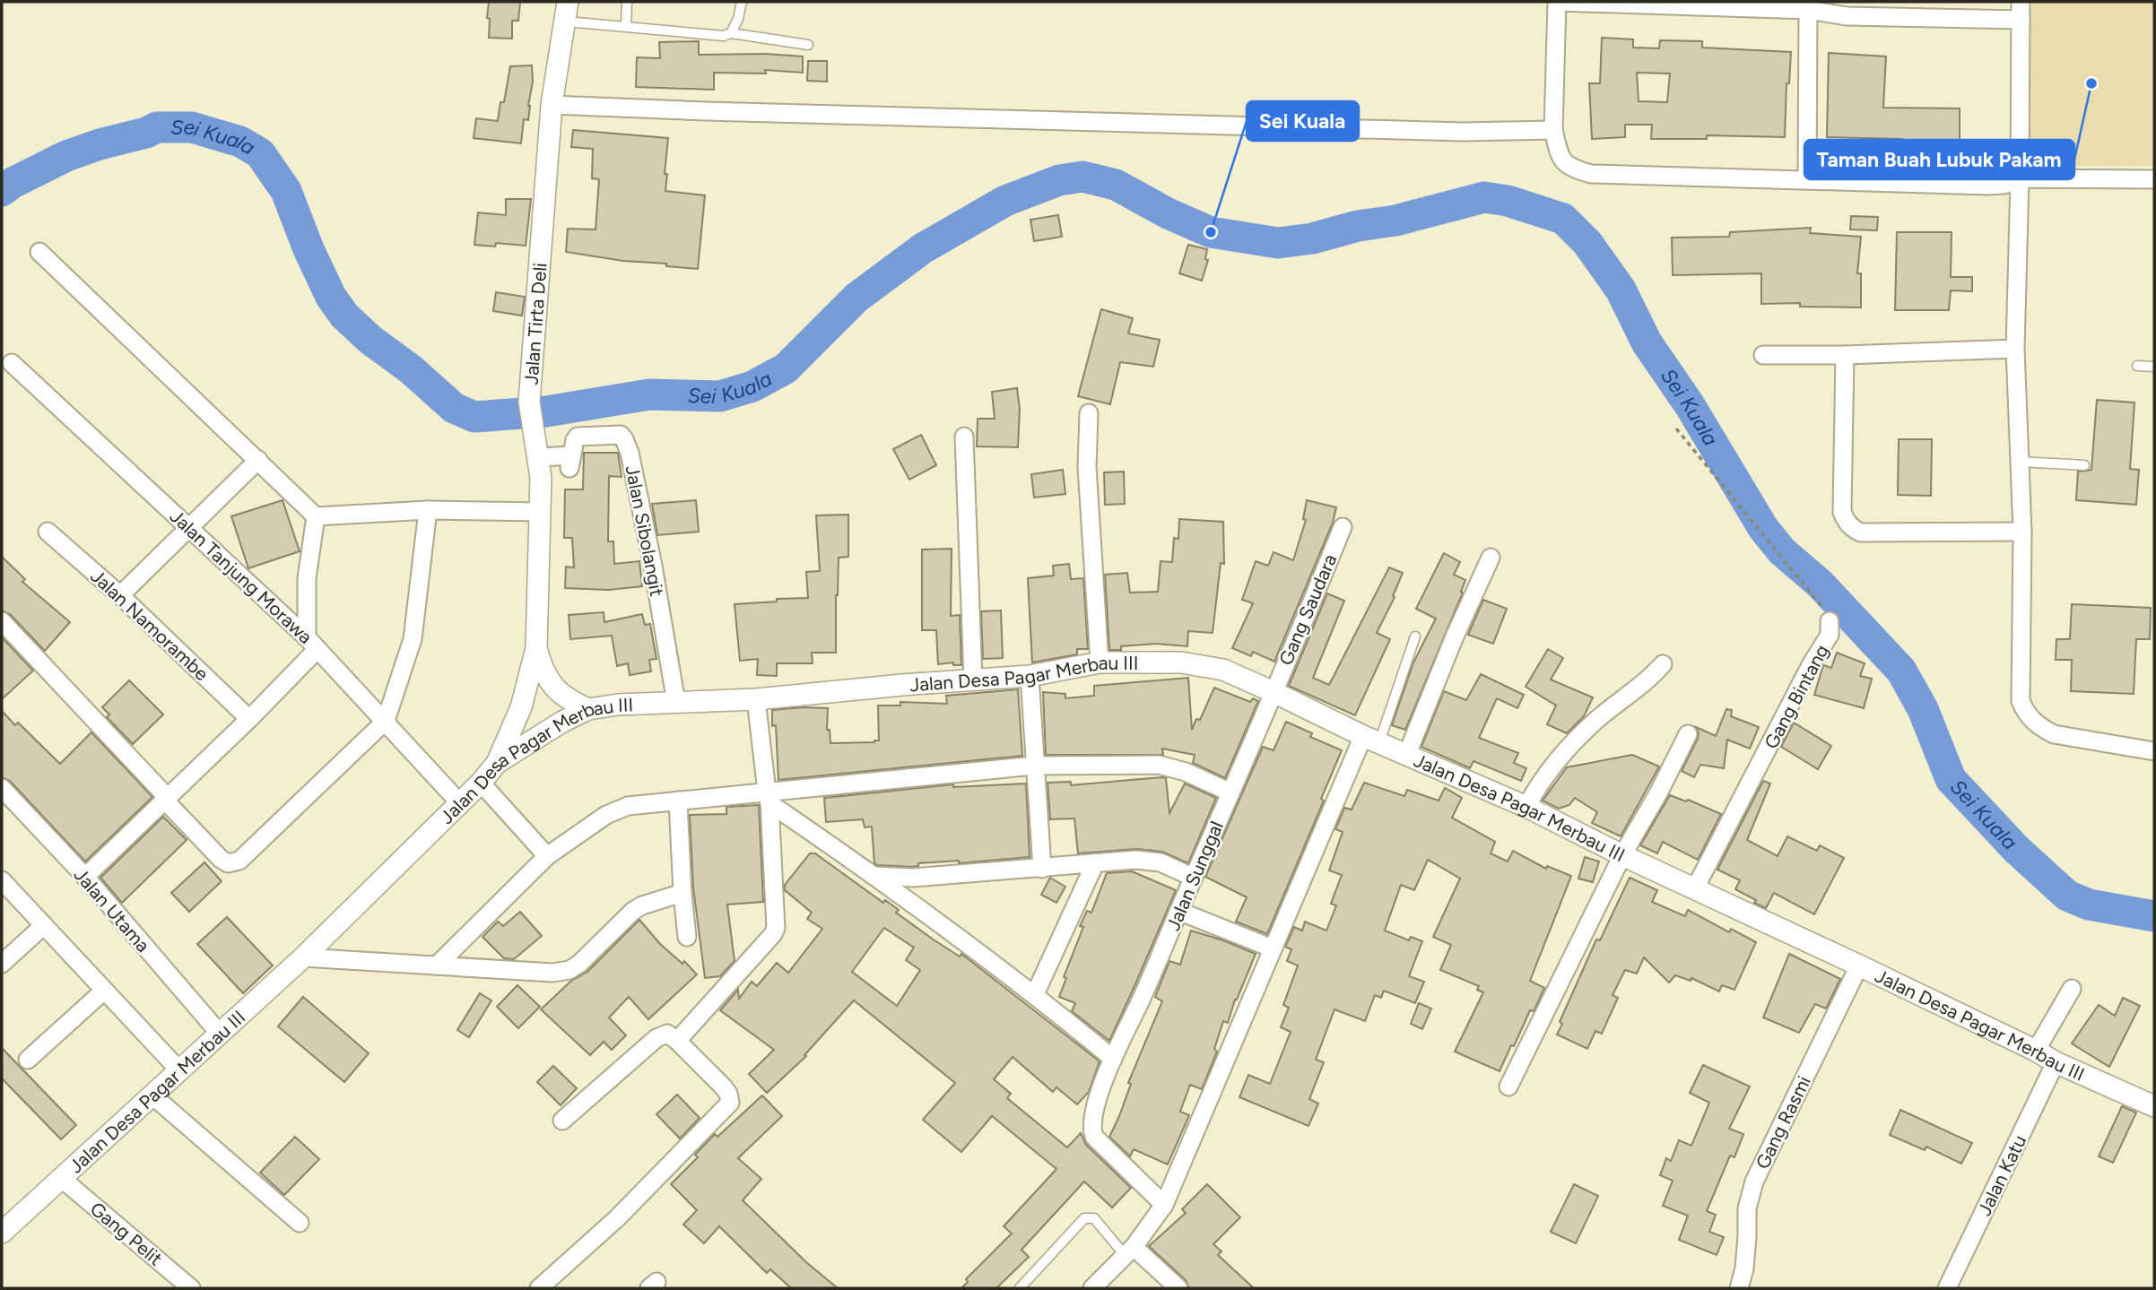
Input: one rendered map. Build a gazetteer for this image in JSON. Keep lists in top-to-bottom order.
{
  "streets": {
    "street": [
      "Jalan Tirta Deli",
      "Jalan Sibolangit",
      "Jalan Tanjung Morawa",
      "Gang Saudara",
      "Jalan Namorambe",
      "Jalan Desa Pagar Merbau III",
      "Gang Bintang",
      "Jalan Sunggal",
      "Jalan Utama",
      "Gang Rasmi",
      "Jalan Katu",
      "Gang Pelit"
    ]
  },
  "crossings": [
    ["Jalan Tirta Deli", "Jalan Sibolangit"],
    ["Jalan Tirta Deli", "Jalan Desa Pagar Merbau III"],
    ["Jalan Sibolangit", "Jalan Desa Pagar Merbau III"],
    ["Jalan Tanjung Morawa", "Jalan Desa Pagar Merbau III"],
    ["Gang Saudara", "Jalan Desa Pagar Merbau III"],
    ["Gang Saudara", "Jalan Sunggal"],
    ["Jalan Desa Pagar Merbau III", "Gang Bintang"],
    ["Jalan Desa Pagar Merbau III", "Jalan Sunggal"],
    ["Jalan Desa Pagar Merbau III", "Jalan Utama"],
    ["Jalan Desa Pagar Merbau III", "Gang Rasmi"],
    ["Jalan Desa Pagar Merbau III", "Jalan Katu"],
    ["Jalan Desa Pagar Merbau III", "Gang Pelit"]
  ],
  "water": ["Sei Kuala"],
  "places": ["Taman Buah Lubuk Pakam", "Sei Kuala"]
}
